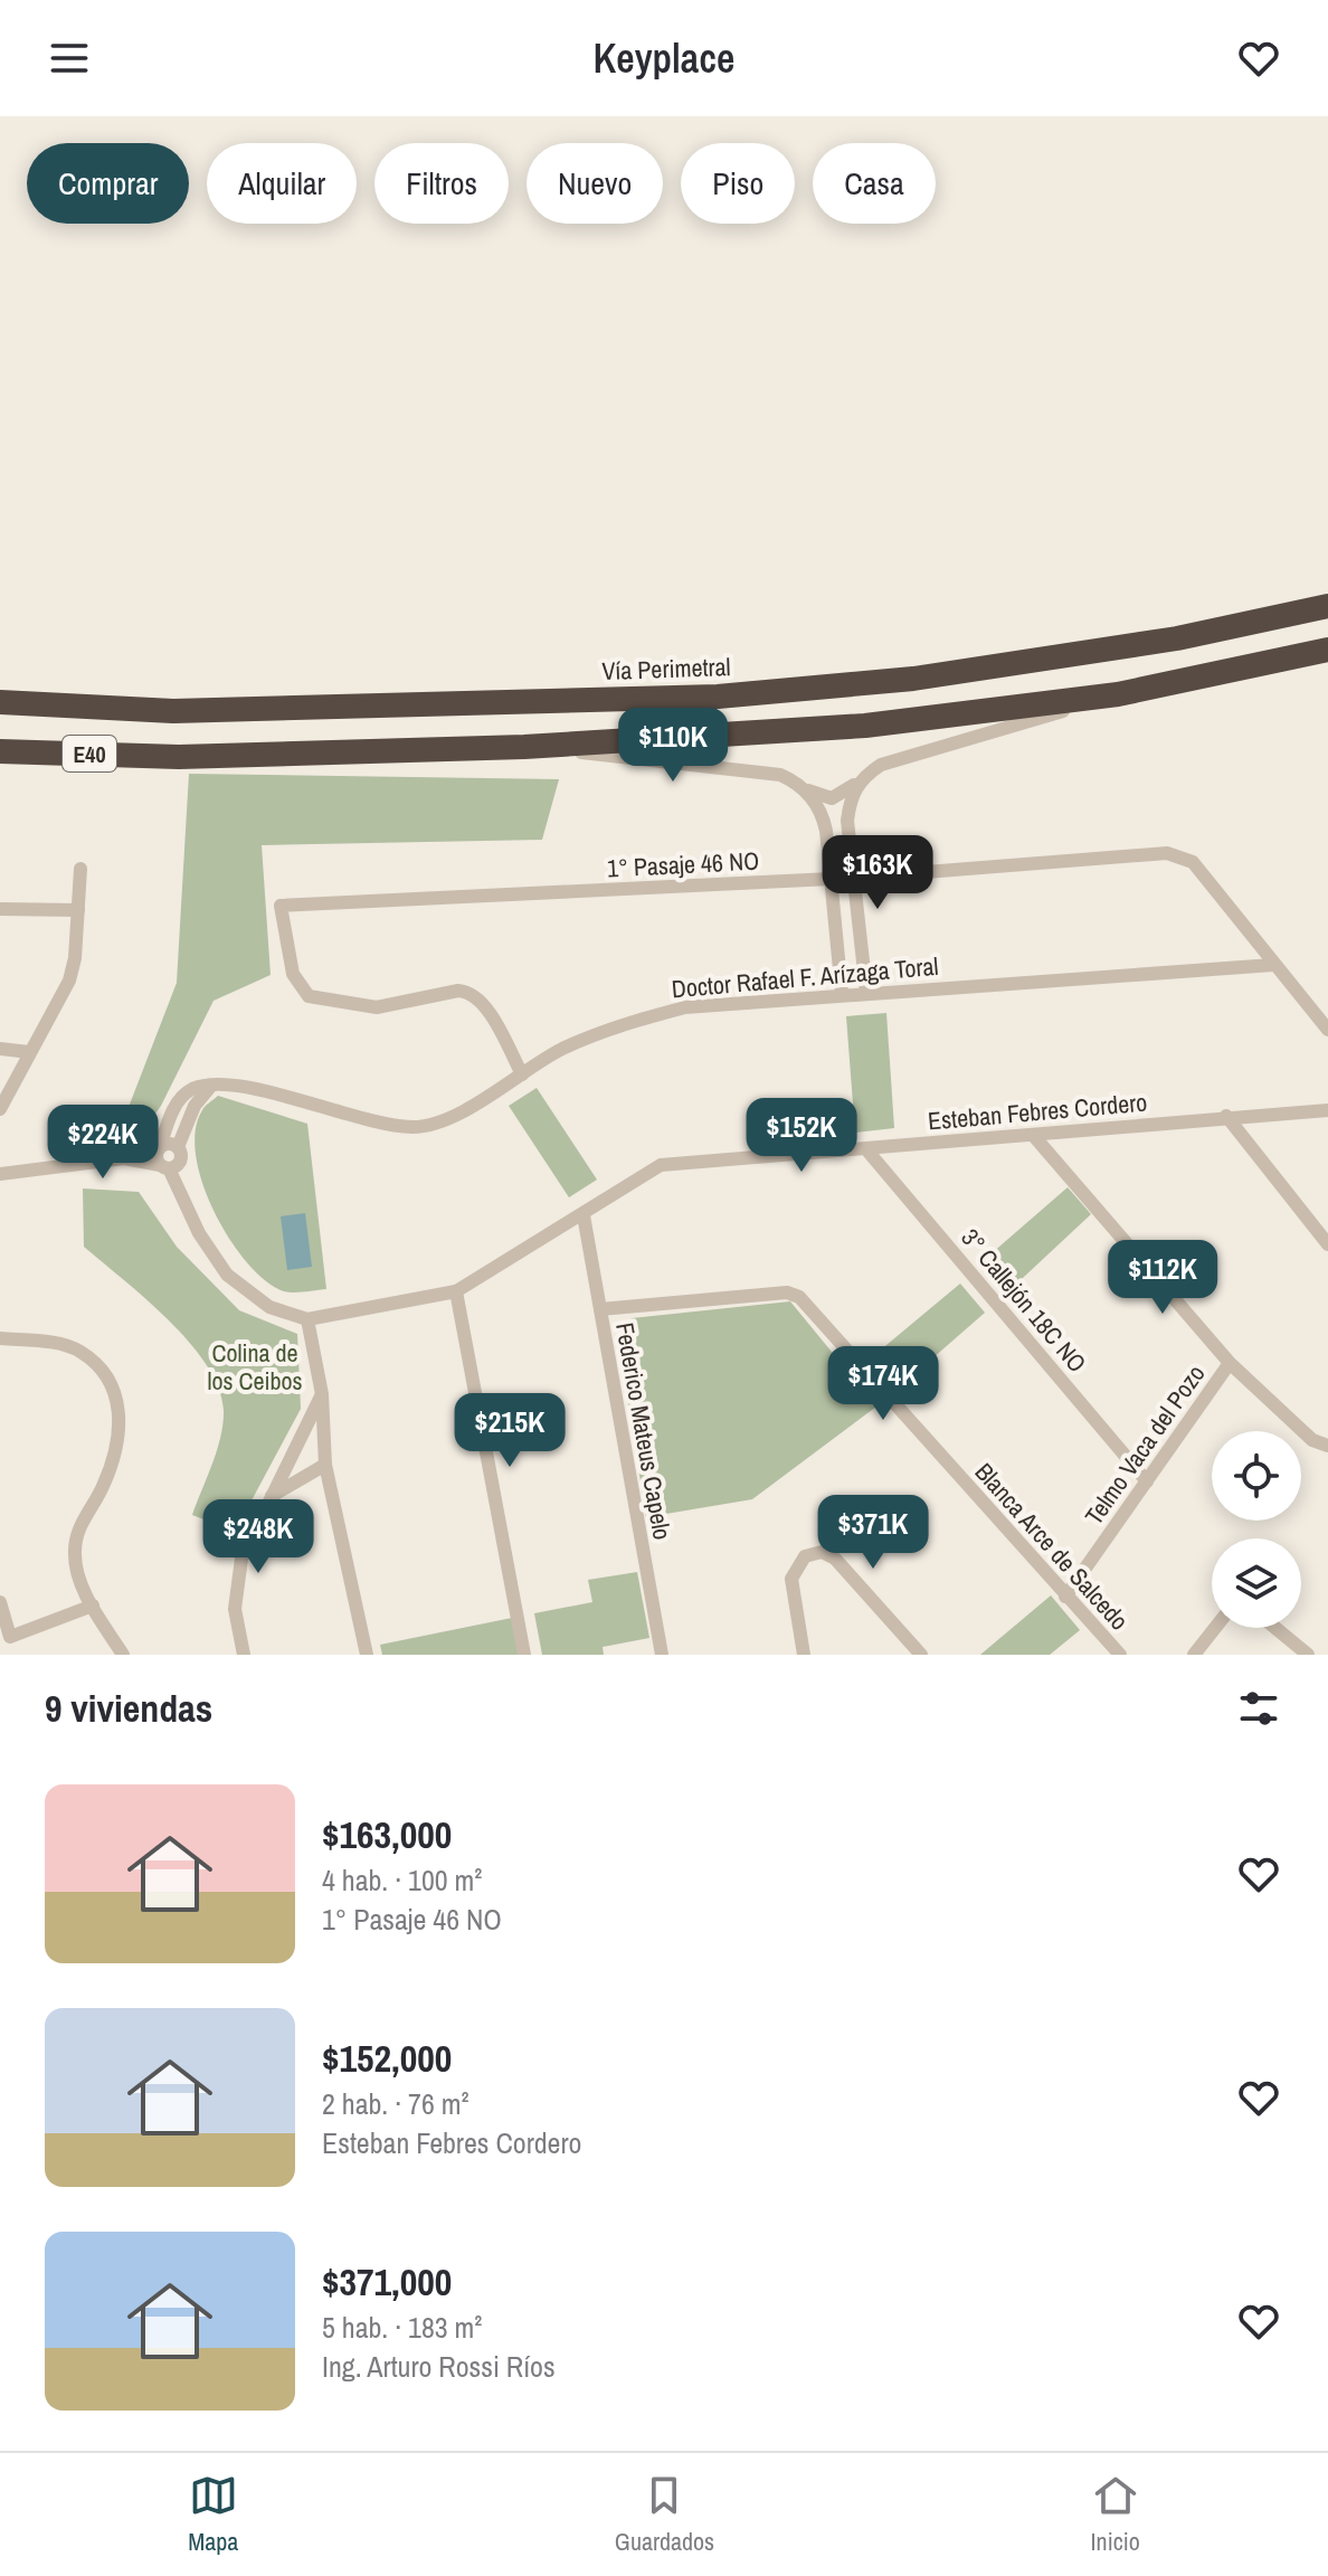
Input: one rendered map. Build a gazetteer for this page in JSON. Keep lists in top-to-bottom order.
{
  "streets": {
    "highway": ["Vía Perimetral", "E40"],
    "street": [
      "1° Pasaje 46 NO",
      "Doctor Rafael F. Arízaga Toral",
      "Esteban Febres Cordero",
      "3° Callejón 18C NO",
      "Federico Mateus Capelo",
      "Telmo Vaca del Pozo",
      "Blanca Arce de Salcedo"
    ]
  },
  "crossings": [
    ["1° Pasaje 46 NO", "Doctor Rafael F. Arízaga Toral"],
    ["Esteban Febres Cordero", "3° Callejón 18C NO"],
    ["Esteban Febres Cordero", "Federico Mateus Capelo"],
    ["3° Callejón 18C NO", "Telmo Vaca del Pozo"],
    ["Federico Mateus Capelo", "Blanca Arce de Salcedo"],
    ["Telmo Vaca del Pozo", "Blanca Arce de Salcedo"]
  ],
  "parks": ["Colina de los Ceibos"],
  "page": {
    "header": "Keyplace",
    "chip": [
      "Comprar",
      "Alquilar",
      "Filtros",
      "Nuevo",
      "Piso",
      "Casa"
    ],
    "price": [
      "$110K",
      "$163K",
      "$152K",
      "$224K",
      "$112K",
      "$174K",
      "$215K",
      "$371K",
      "$248K"
    ],
    "heading": "9 viviendas",
    "list": [
      {
        "name": "$163,000",
        "note": "4 hab. · 100 m² · 1° Pasaje 46 NO"
      },
      {
        "name": "$152,000",
        "note": "2 hab. · 76 m² · Esteban Febres Cordero"
      },
      {
        "name": "$371,000",
        "note": "5 hab. · 183 m² · Ing. Arturo Rossi Ríos"
      }
    ],
    "tabs": ["Mapa", "Guardados", "Inicio"]
  }
}
